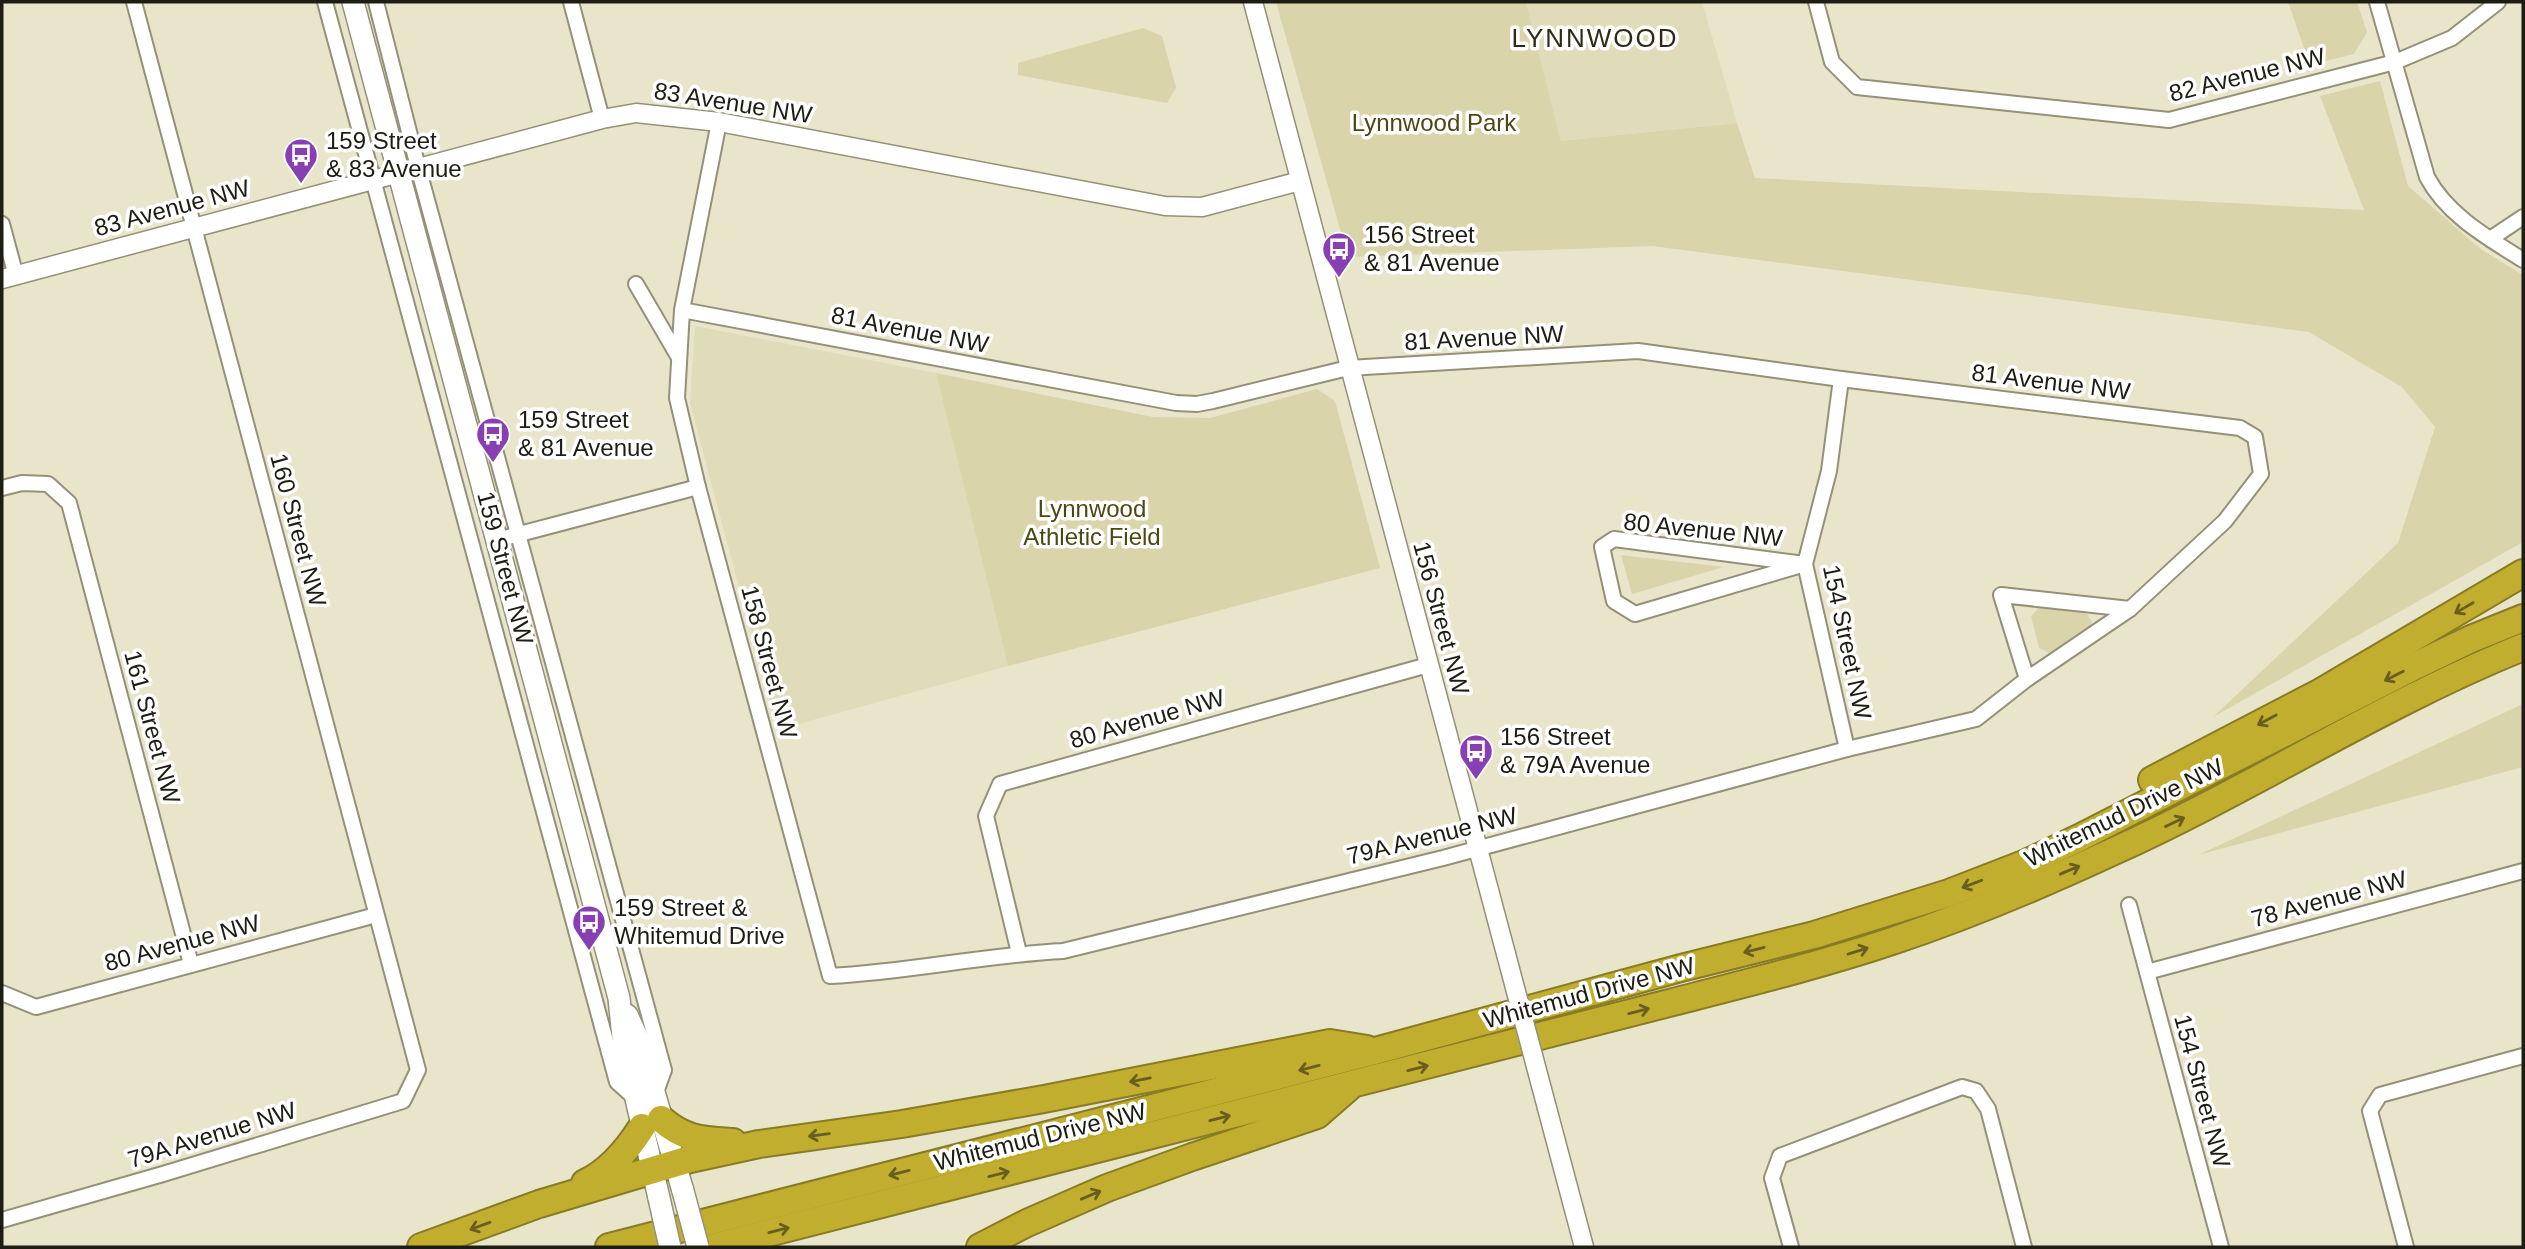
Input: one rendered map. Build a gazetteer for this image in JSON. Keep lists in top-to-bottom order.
{
  "streets": {
    "highway": ["Whitemud Drive NW"],
    "main road": ["159 Street NW"],
    "street": [
      "82 Avenue NW",
      "83 Avenue NW",
      "81 Avenue NW",
      "160 Street NW",
      "80 Avenue NW",
      "156 Street NW",
      "154 Street NW",
      "158 Street NW",
      "161 Street NW",
      "79A Avenue NW",
      "78 Avenue NW"
    ]
  },
  "crossings": [
    ["83 Avenue NW", "160 Street NW"],
    ["83 Avenue NW", "159 Street NW"],
    ["83 Avenue NW", "156 Street NW"],
    ["83 Avenue NW", "158 Street NW"],
    ["81 Avenue NW", "156 Street NW"],
    ["81 Avenue NW", "154 Street NW"],
    ["81 Avenue NW", "158 Street NW"],
    ["81 Avenue NW", "79A Avenue NW"],
    ["160 Street NW", "80 Avenue NW"],
    ["160 Street NW", "79A Avenue NW"],
    ["80 Avenue NW", "156 Street NW"],
    ["80 Avenue NW", "154 Street NW"],
    ["80 Avenue NW", "161 Street NW"],
    ["80 Avenue NW", "79A Avenue NW"],
    ["156 Street NW", "79A Avenue NW"],
    ["154 Street NW", "79A Avenue NW"],
    ["154 Street NW", "78 Avenue NW"],
    ["158 Street NW", "79A Avenue NW"]
  ],
  "districts": ["LYNNWOOD"],
  "parks": ["Lynnwood Park", "Lynnwood Athletic Field"],
  "places": {
    "bus stop": [
      "159 Street & 83 Avenue",
      "156 Street & 81 Avenue",
      "159 Street & 81 Avenue",
      "156 Street & 79A Avenue",
      "159 Street & Whitemud Drive"
    ]
  }
}
